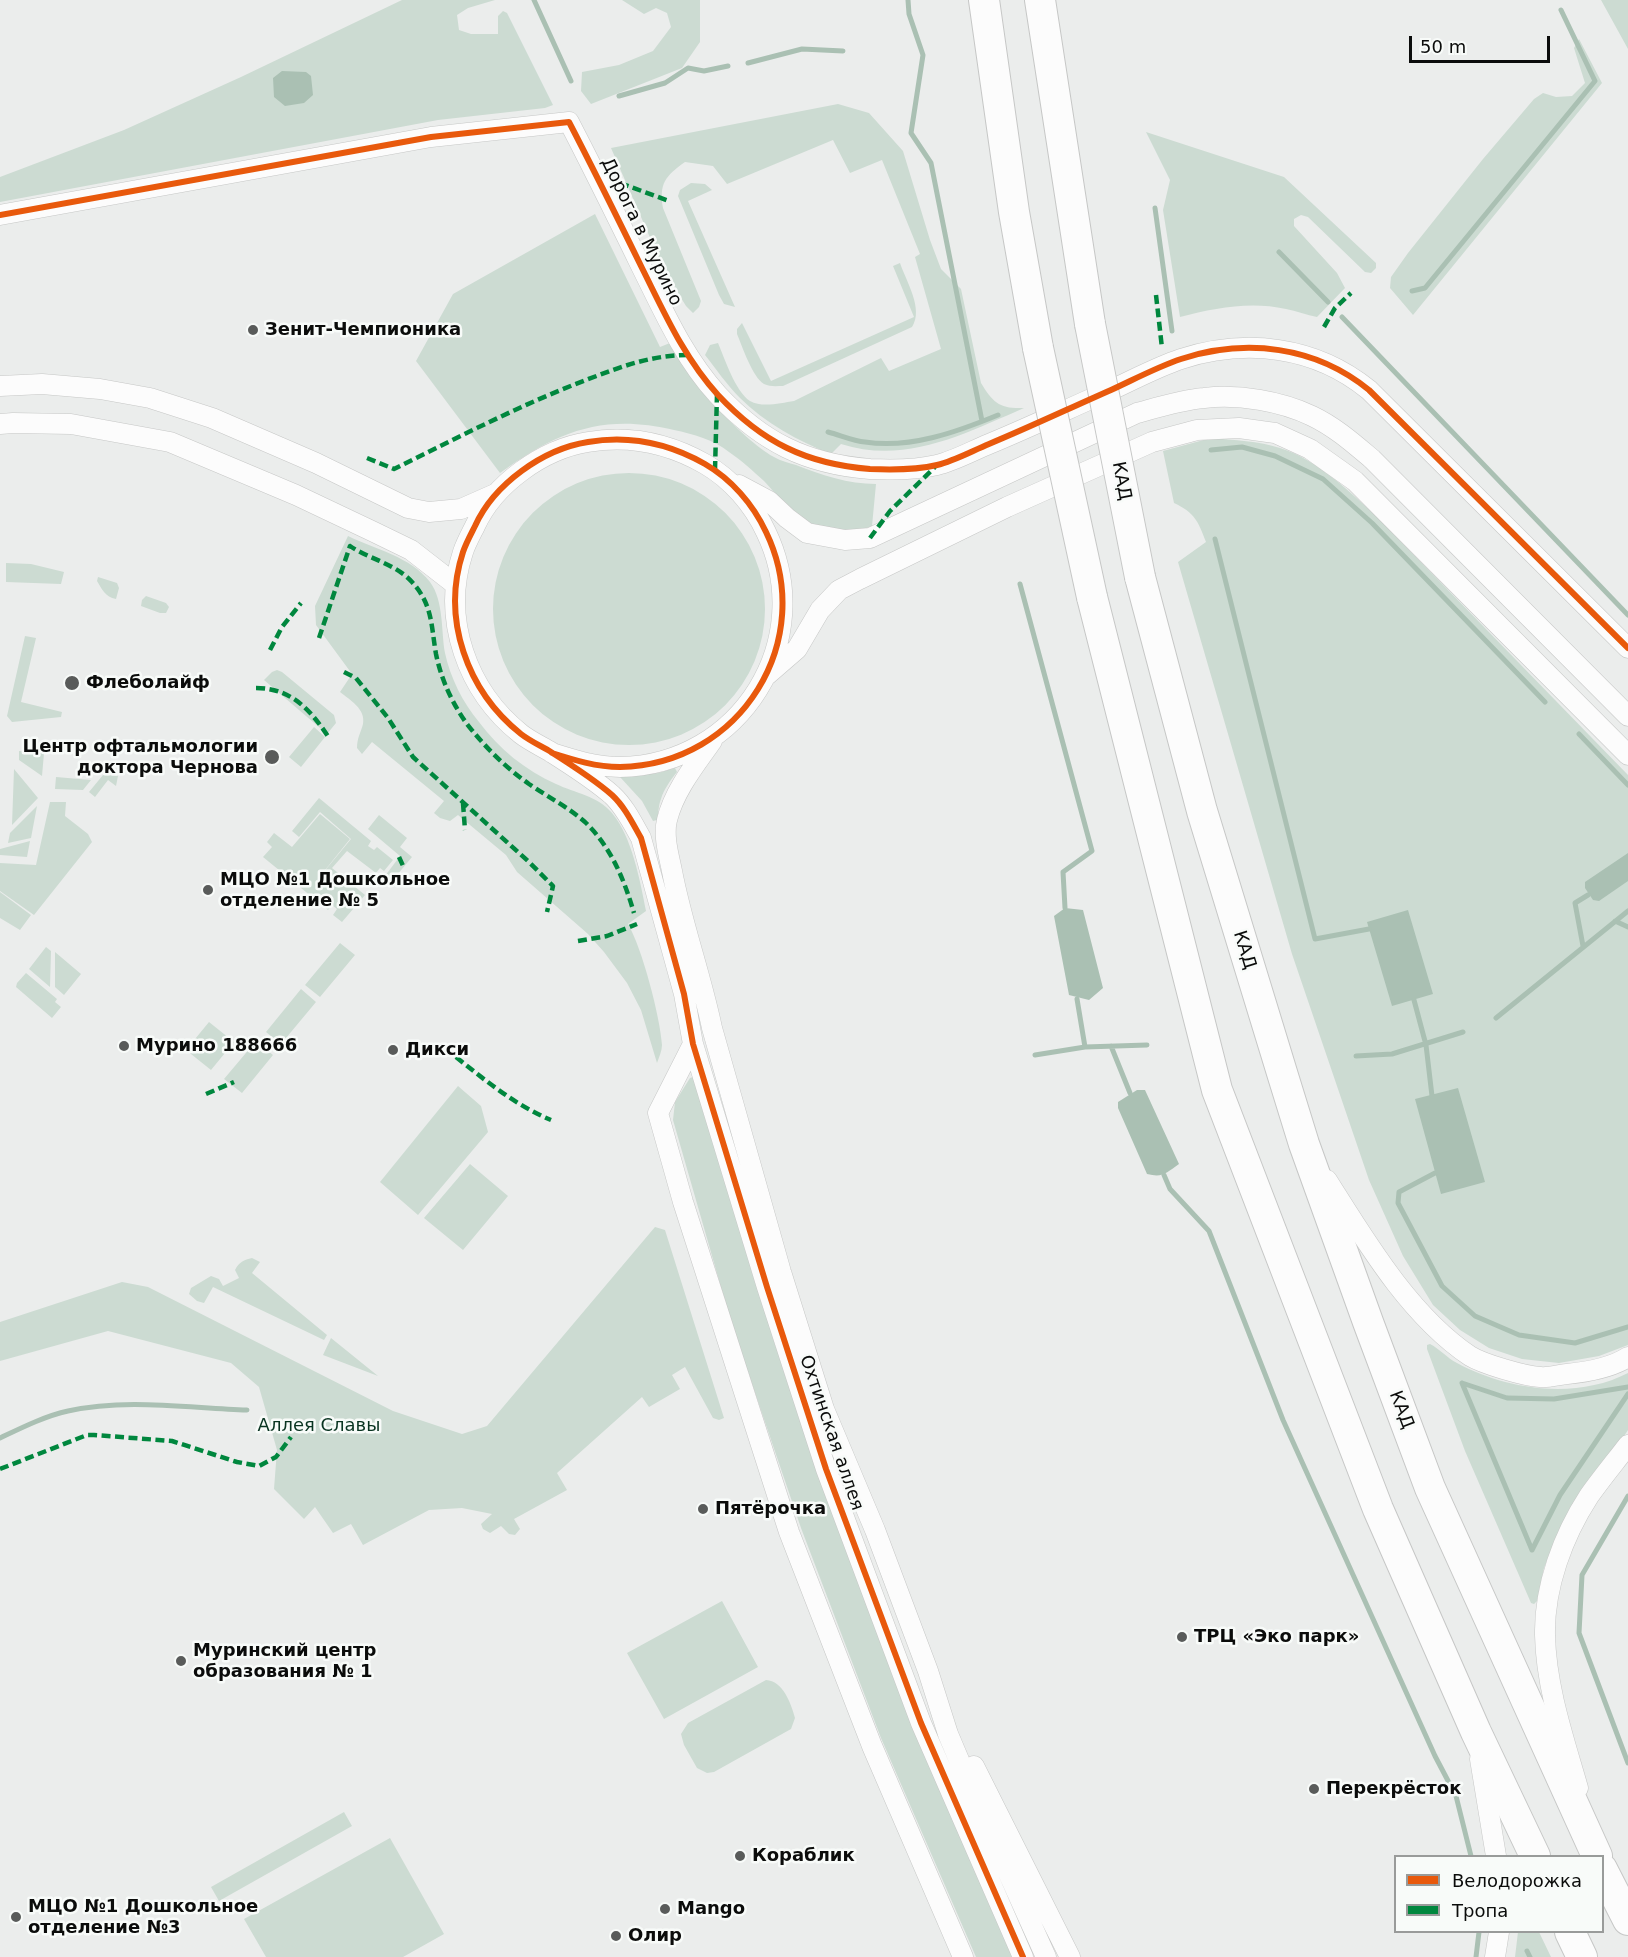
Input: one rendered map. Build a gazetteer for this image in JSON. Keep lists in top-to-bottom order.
{
  "streets": {
    "highway": ["КАД"],
    "street": ["Дорога в Мурино", "Охтинская аллея"]
  },
  "parks": ["Аллея Славы"],
  "places": [
    "Зенит-Чемпионика",
    "Флеболайф",
    "Центр офтальмологии доктора Чернова",
    "МЦО №1 Дошкольное отделение № 5",
    "Мурино 188666",
    "Дикси",
    "Пятёрочка",
    "ТРЦ «Эко парк»",
    "Муринский центр образования № 1",
    "Перекрёсток",
    "Кораблик",
    "Mango",
    "МЦО №1 Дошкольное отделение №3",
    "Олир"
  ],
  "legend": ["Велодорожка", "Тропа"],
  "scale_bar": "50 m"
}
